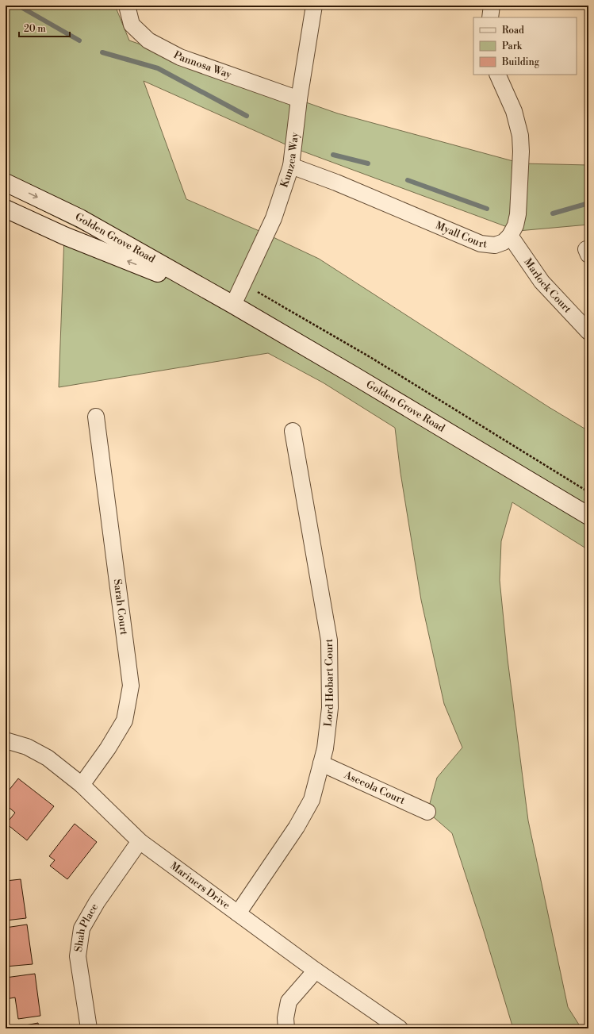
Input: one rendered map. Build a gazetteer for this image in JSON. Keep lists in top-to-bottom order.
{
  "streets": {
    "main road": ["Golden Grove Road"],
    "street": [
      "Pannosa Way",
      "Kunzea Way",
      "Myall Court",
      "Marlock Court",
      "Sarah Court",
      "Lord Hobart Court",
      "Asceola Court",
      "Mariners Drive",
      "Shah Place"
    ]
  },
  "crossings": [
    ["Pannosa Way", "Kunzea Way"],
    ["Kunzea Way", "Myall Court"],
    ["Kunzea Way", "Golden Grove Road"],
    ["Myall Court", "Marlock Court"],
    ["Sarah Court", "Mariners Drive"],
    ["Lord Hobart Court", "Asceola Court"],
    ["Lord Hobart Court", "Mariners Drive"],
    ["Mariners Drive", "Shah Place"]
  ],
  "legend": ["Road", "Park", "Building"],
  "scale_bar": "20 m"
}
